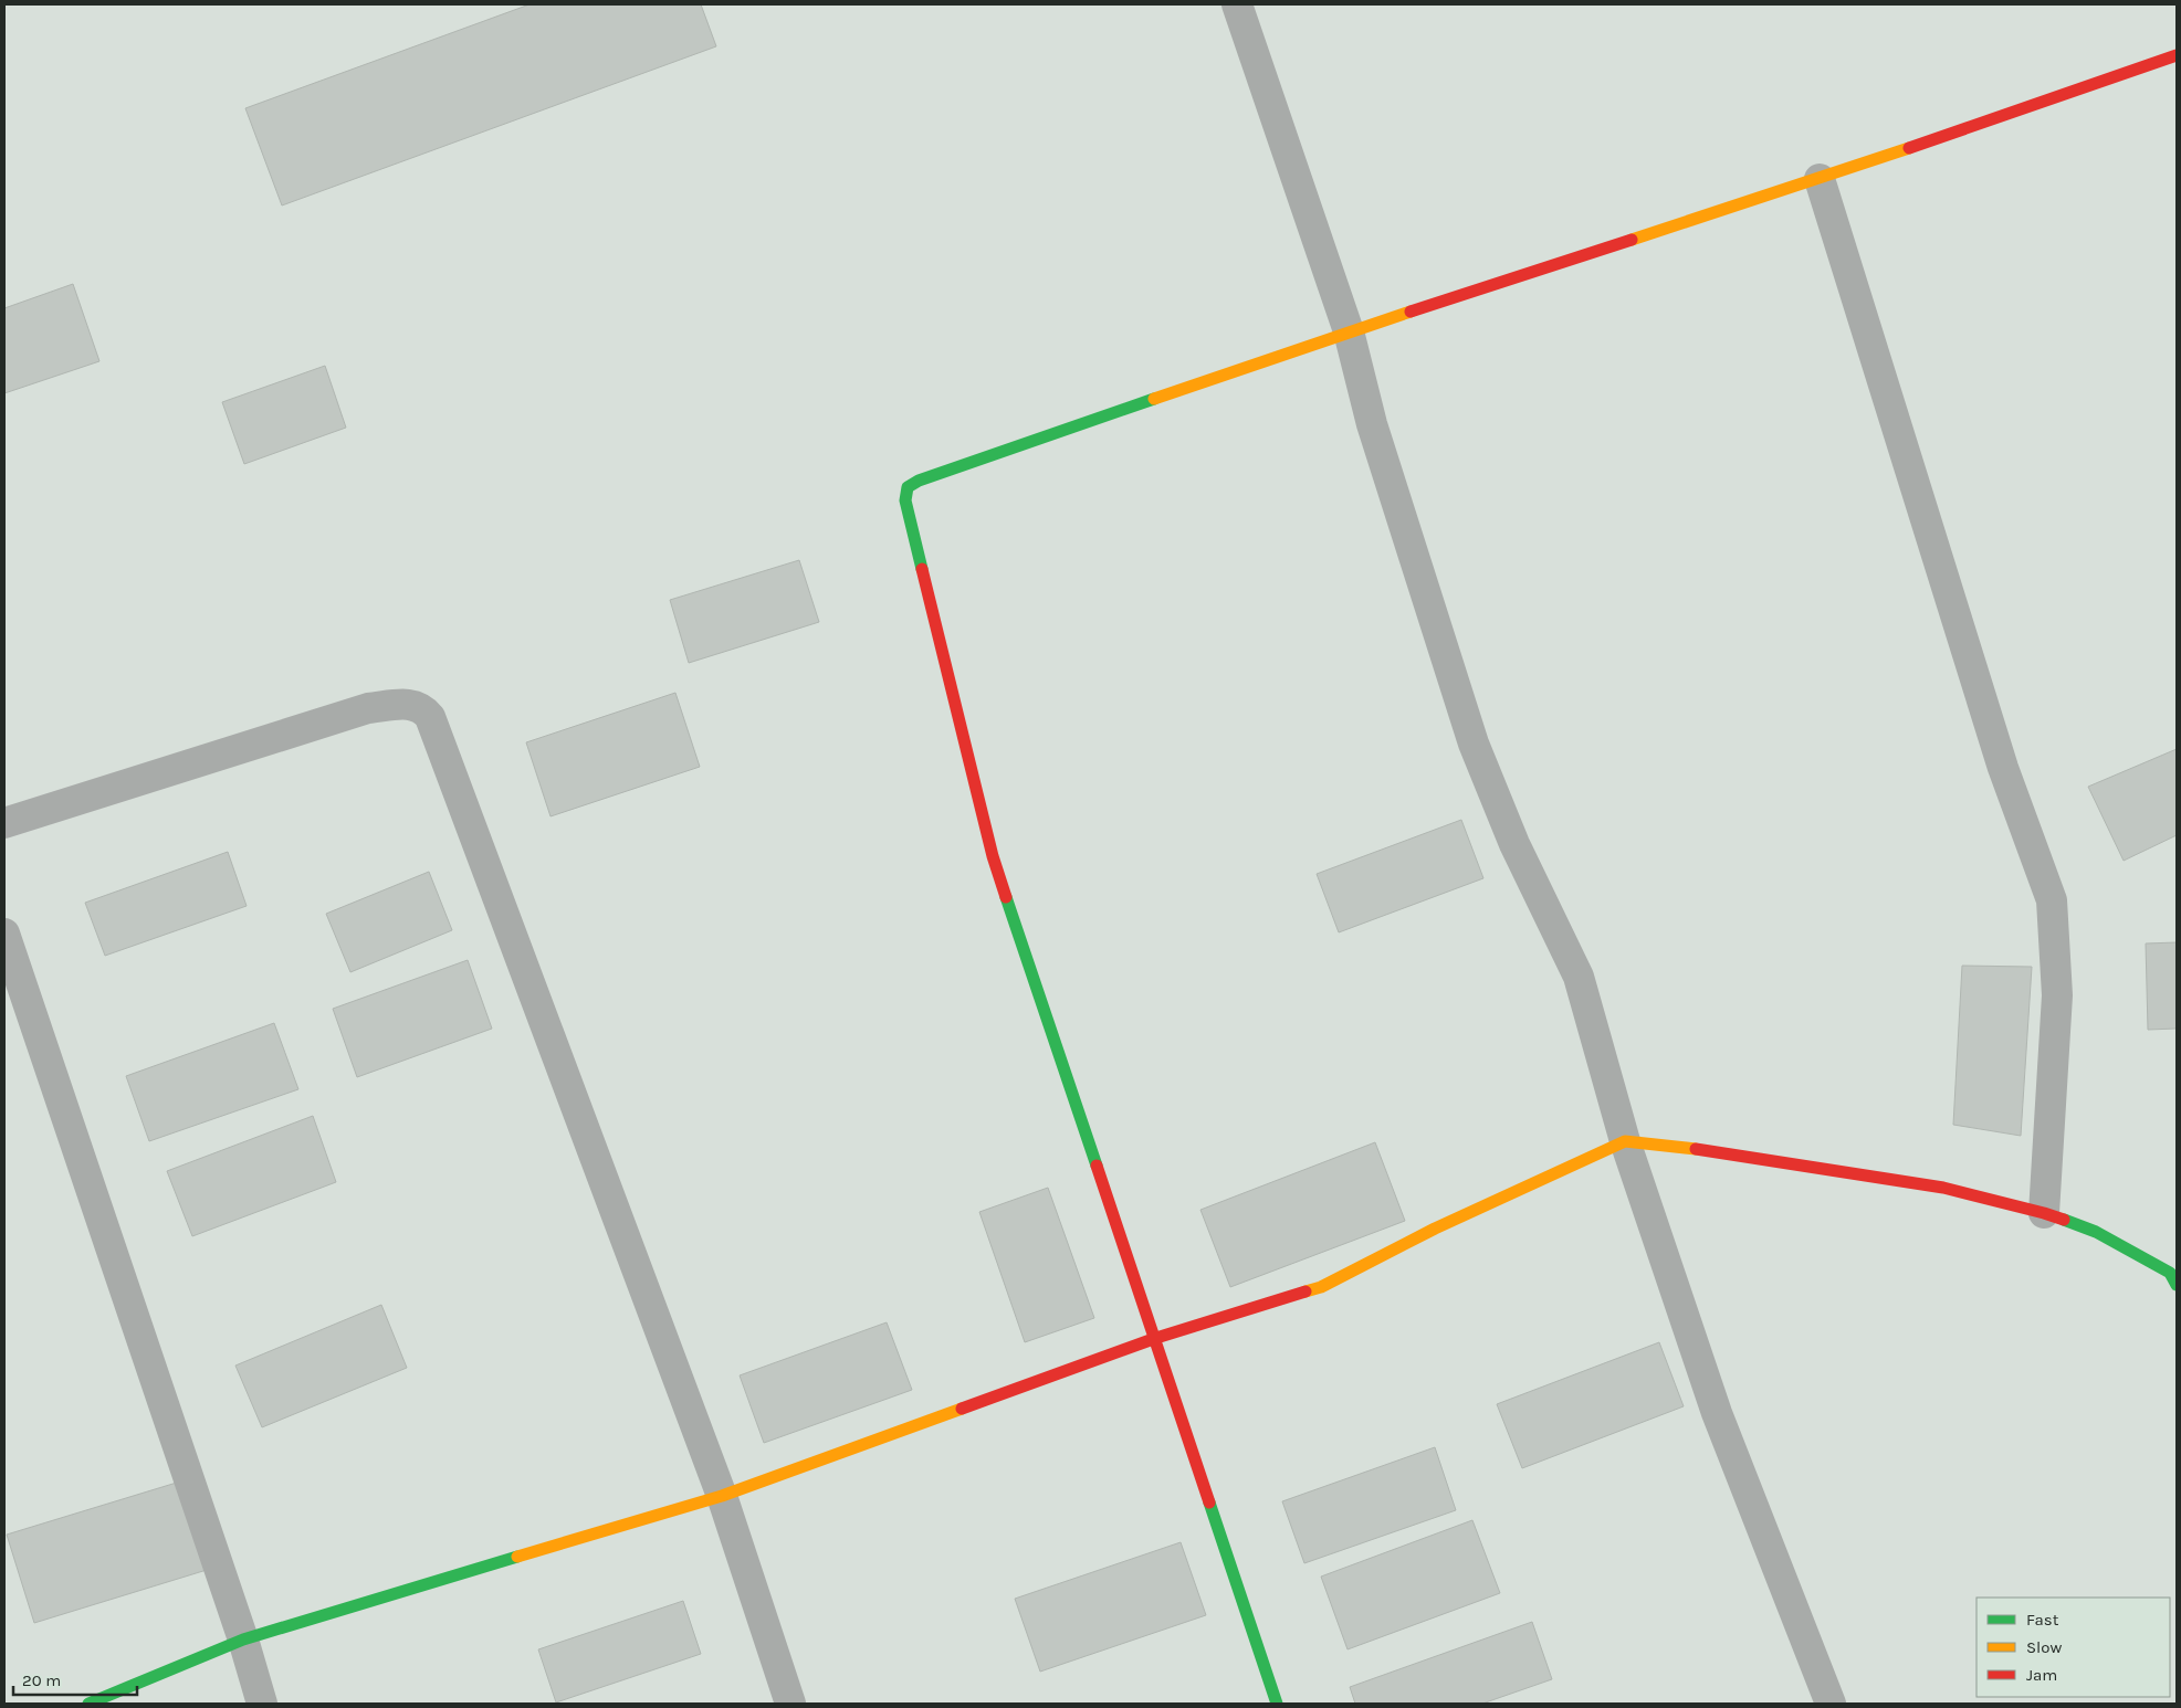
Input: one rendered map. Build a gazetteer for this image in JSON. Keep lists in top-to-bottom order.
{
  "legend": ["Fast", "Slow", "Jam"],
  "scale_bar": "20 m"
}
